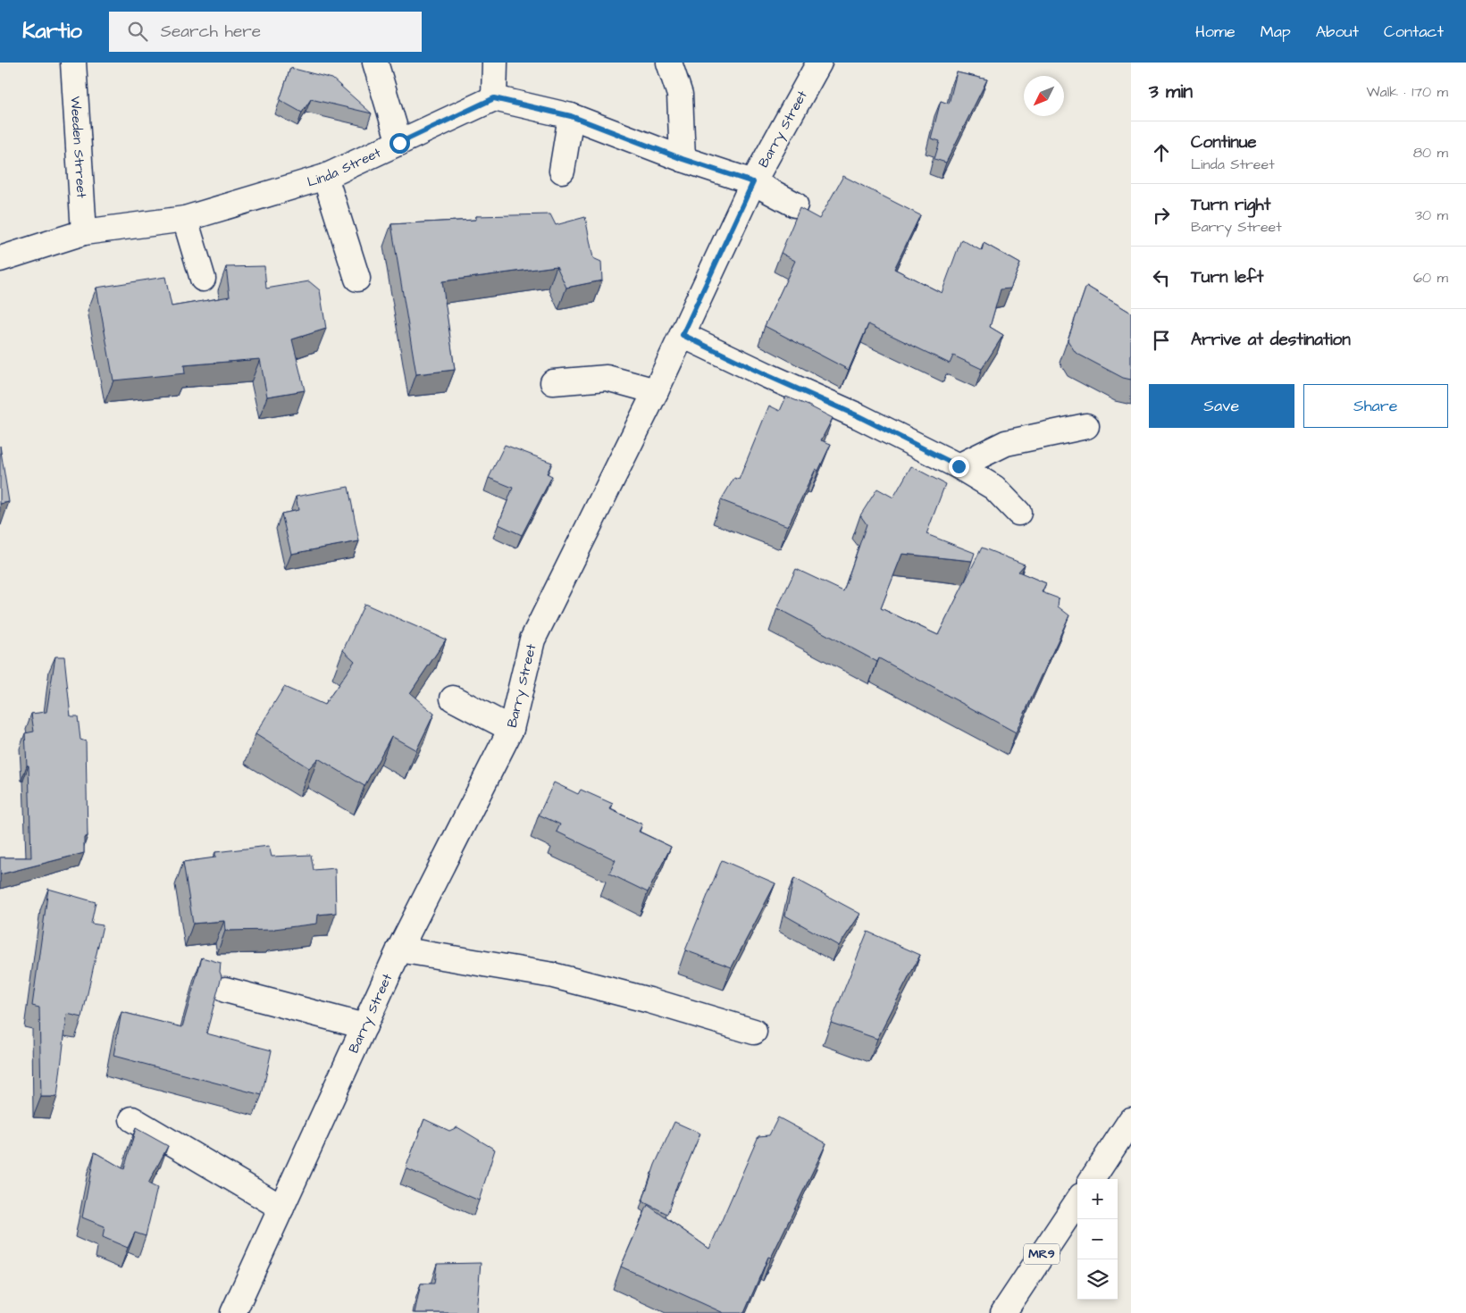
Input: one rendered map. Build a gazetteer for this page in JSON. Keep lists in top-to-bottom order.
{
  "streets": {
    "street": [
      "Barry Street",
      "Weeden Strreet",
      "Linda Street",
      "MR9"
    ]
  },
  "crossings": [
    ["Weeden Strreet", "Linda Street"]
  ],
  "north": "bottom left",
  "page": {
    "header": "Kartio",
    "search": "Search here",
    "nav": [
      "Home",
      "Map",
      "About",
      "Contact"
    ],
    "heading": ["3 min", "Walk · 170 m"],
    "list": [
      ["Continue", "Linda Street", "80 m"],
      ["Turn right", "Barry Street", "30 m"],
      ["Turn left", "60 m"],
      "Arrive at destination"
    ],
    "buttons": ["Save", "Share"],
    "map_buttons": ["+", "−"]
  }
}
